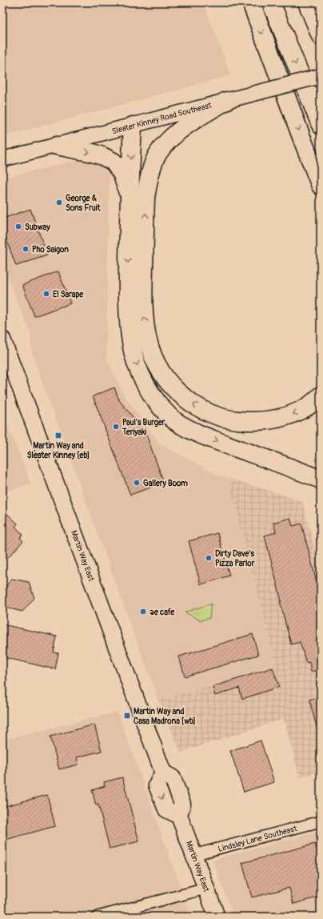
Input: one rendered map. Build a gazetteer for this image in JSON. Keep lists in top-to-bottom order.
{
  "streets": {
    "main road": ["Sleater Kinney Road Southeast", "Martin Way East"],
    "street": ["Lindsley Lane Southeast"]
  },
  "crossings": [
    ["Martin Way East", "Lindsley Lane Southeast"]
  ],
  "places": {
    "other": [
      "George & Sons Fruit",
      "Subway",
      "Pho Saigon",
      "El Sarape",
      "Paul's Burger Teriyaki",
      "Gallery Boom",
      "Dirty Dave's Pizza Parlor",
      "əe cafe"
    ],
    "transit": ["Martin Way and Sleater Kinney [eb]", "Martin Way and Casa Madrona [wb]"]
  }
}
